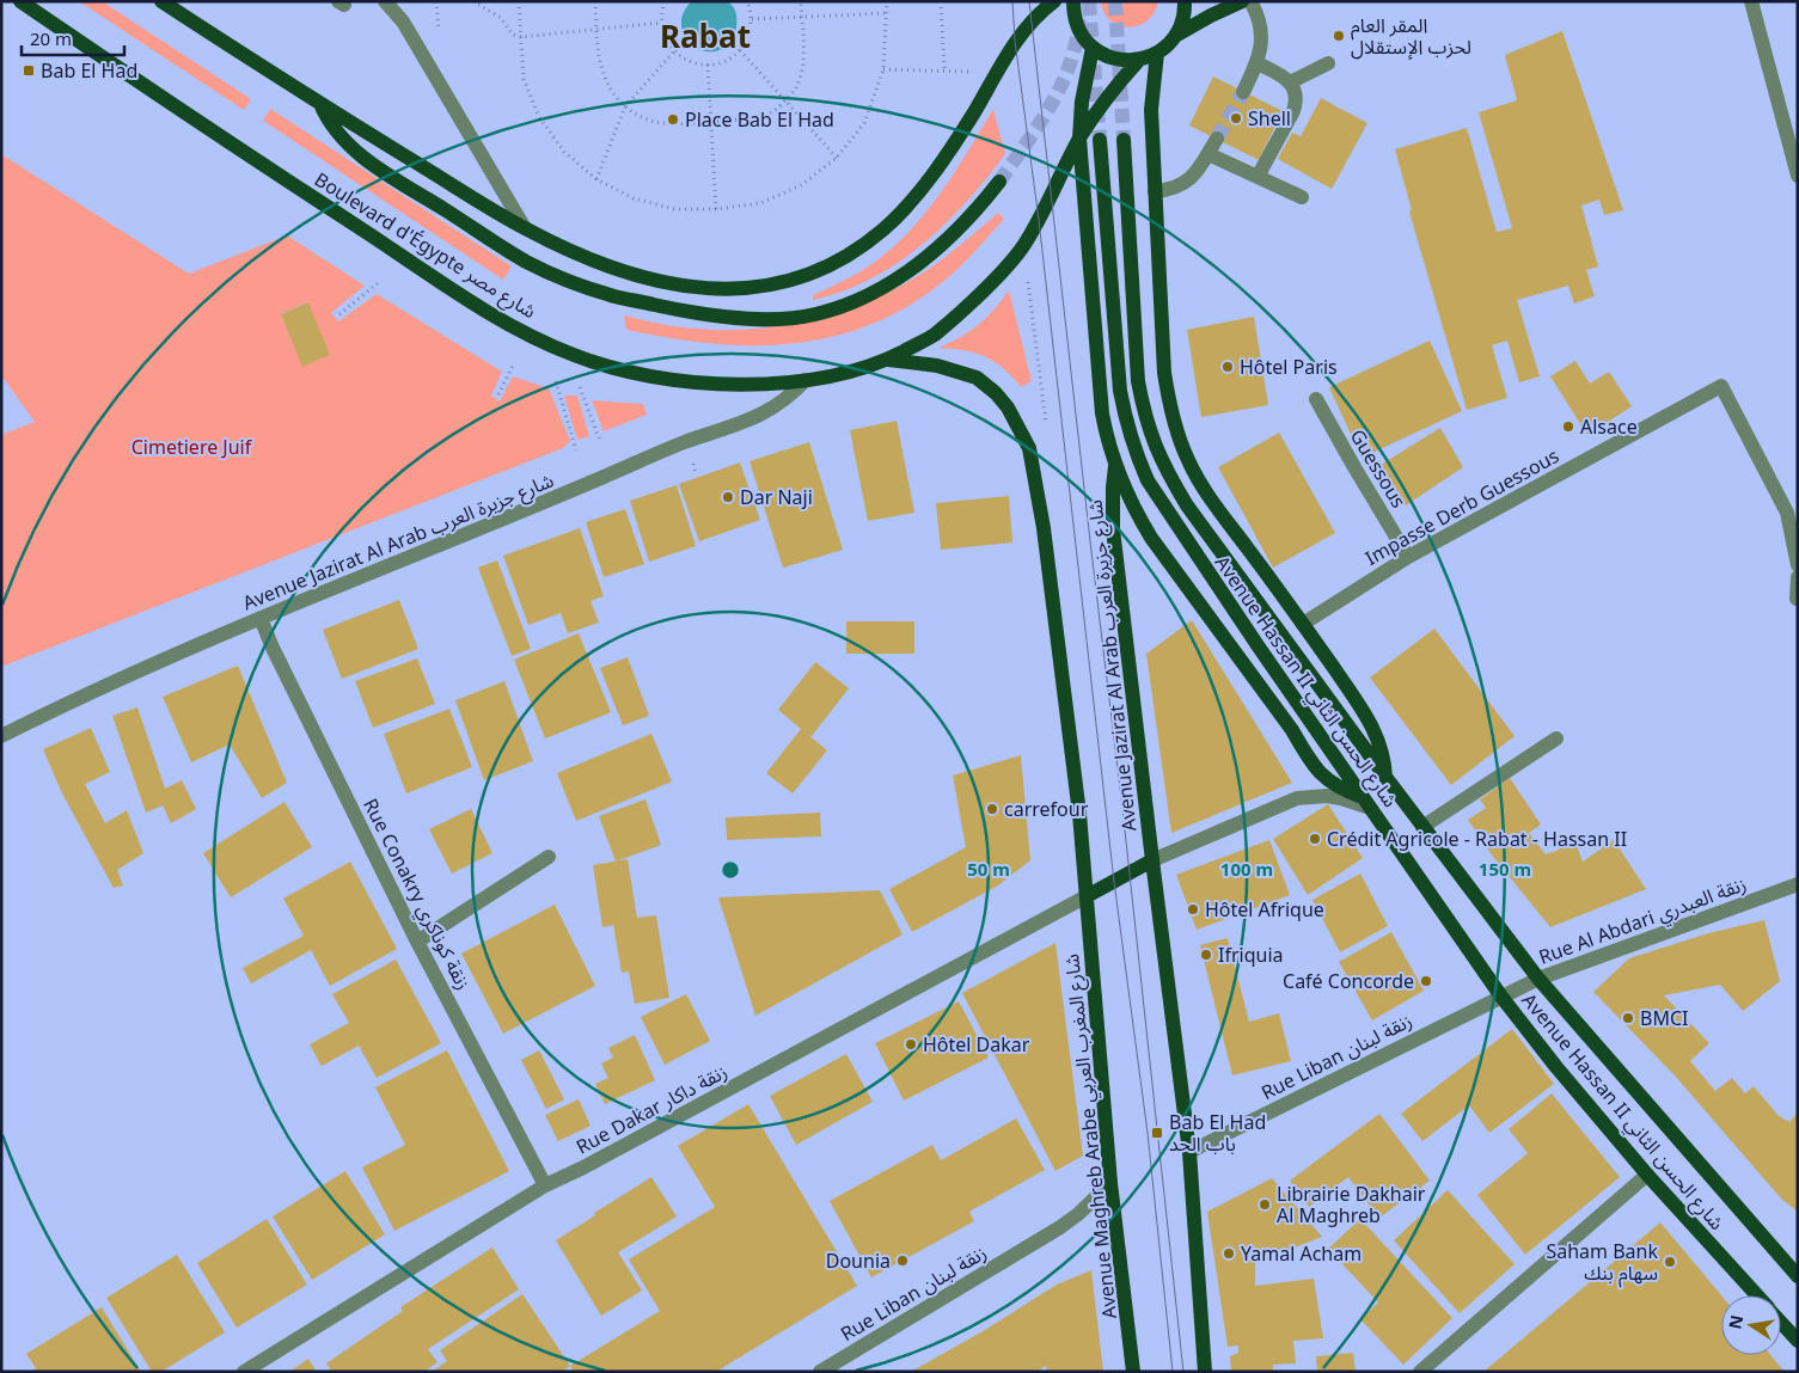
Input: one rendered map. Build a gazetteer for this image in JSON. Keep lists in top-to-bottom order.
{
  "streets": {
    "main road": [
      "Boulevard d'Égypte شارع مصر",
      "Avenue Jazirat Al Arab شارع جزيرة العرب",
      "Avenue Hassan II شارع الحسن الثاني",
      "Avenue Maghreb Arabe شارع المغرب العربي"
    ],
    "street": [
      "Guessous",
      "Impasse Derb Guessous",
      "Rue Conakry زنقة كوناكري",
      "Rue Al Abdari زنقة العبدري",
      "Rue Liban زنقة لبنان",
      "Rue Dakar زنقة داكار"
    ]
  },
  "crossings": [
    ["Boulevard d'Égypte شارع مصر", "Avenue Jazirat Al Arab شارع جزيرة العرب"],
    ["Guessous", "Impasse Derb Guessous"],
    ["Avenue Jazirat Al Arab شارع جزيرة العرب", "Rue Conakry زنقة كوناكري"],
    ["Avenue Hassan II شارع الحسن الثاني", "Rue Al Abdari زنقة العبدري"],
    ["Avenue Hassan II شارع الحسن الثاني", "Rue Liban زنقة لبنان"],
    ["Rue Conakry زنقة كوناكري", "Rue Dakar زنقة داكار"],
    ["Rue Al Abdari زنقة العبدري", "Rue Liban زنقة لبنان"],
    ["Rue Liban زنقة لبنان", "Avenue Maghreb Arabe شارع المغرب العربي"],
    ["Rue Dakar زنقة داكار", "Avenue Maghreb Arabe شارع المغرب العربي"]
  ],
  "districts": ["Rabat"],
  "parks": ["Cimetiere Juif"],
  "places": {
    "other": [
      "المقر العام لحزب الإستقلال",
      "Shell",
      "Place Bab El Had",
      "Hôtel Paris",
      "Alsace",
      "Dar Naji",
      "carrefour",
      "Crédit Agricole - Rabat - Hassan II",
      "Hôtel Afrique",
      "Ifriquia",
      "Café Concorde",
      "BMCI",
      "Hôtel Dakar",
      "Librairie Dakhair Al Maghreb",
      "Yamal Acham",
      "Dounia",
      "Saham Bank سهام بنك"
    ],
    "transit": ["Bab El Had", "Bab El Had باب الحد"]
  },
  "scale_bar": "20 m",
  "north": "left",
  "rings": ["50 m", "100 m", "150 m"]
}
